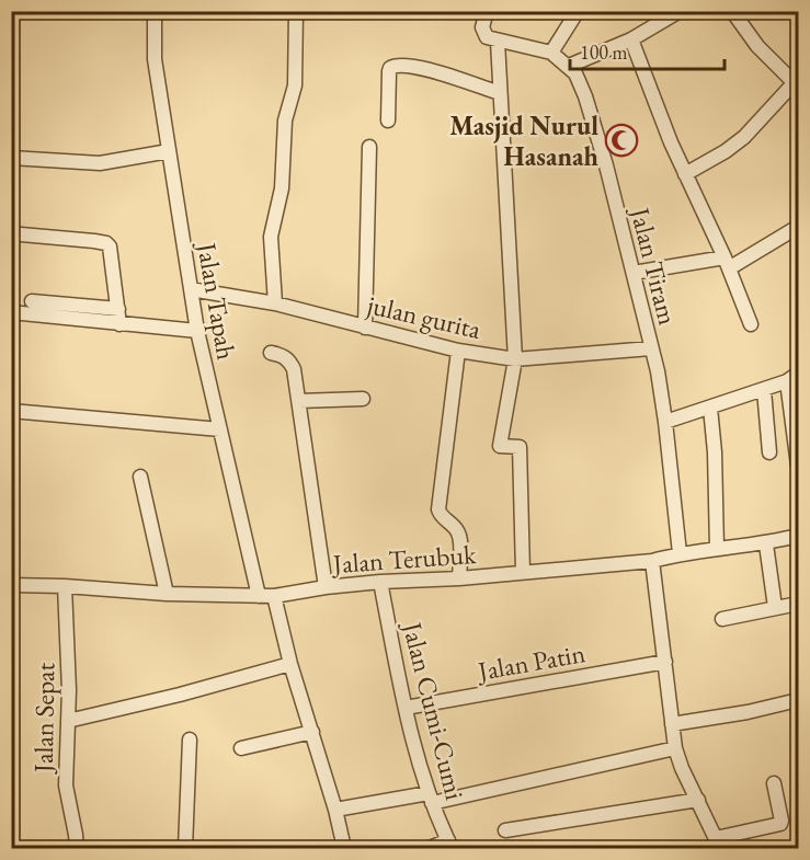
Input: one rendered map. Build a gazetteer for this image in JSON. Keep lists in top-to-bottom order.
{
  "streets": {
    "street": [
      "Jalan Tiram",
      "Jalan Tapah",
      "julan gurita",
      "Jalan Terubuk",
      "Jalan Patin",
      "Jalan Cumi-Cumi",
      "Jalan Sepat"
    ]
  },
  "crossings": [
    ["Jalan Tiram", "julan gurita"],
    ["Jalan Tiram", "Jalan Terubuk"],
    ["Jalan Tapah", "julan gurita"],
    ["Jalan Tapah", "Jalan Terubuk"],
    ["Jalan Terubuk", "Jalan Cumi-Cumi"],
    ["Jalan Terubuk", "Jalan Sepat"],
    ["Jalan Patin", "Jalan Cumi-Cumi"]
  ],
  "places": {
    "mosque": ["Masjid Nurul Hasanah"]
  },
  "scale_bar": "100 m"
}
